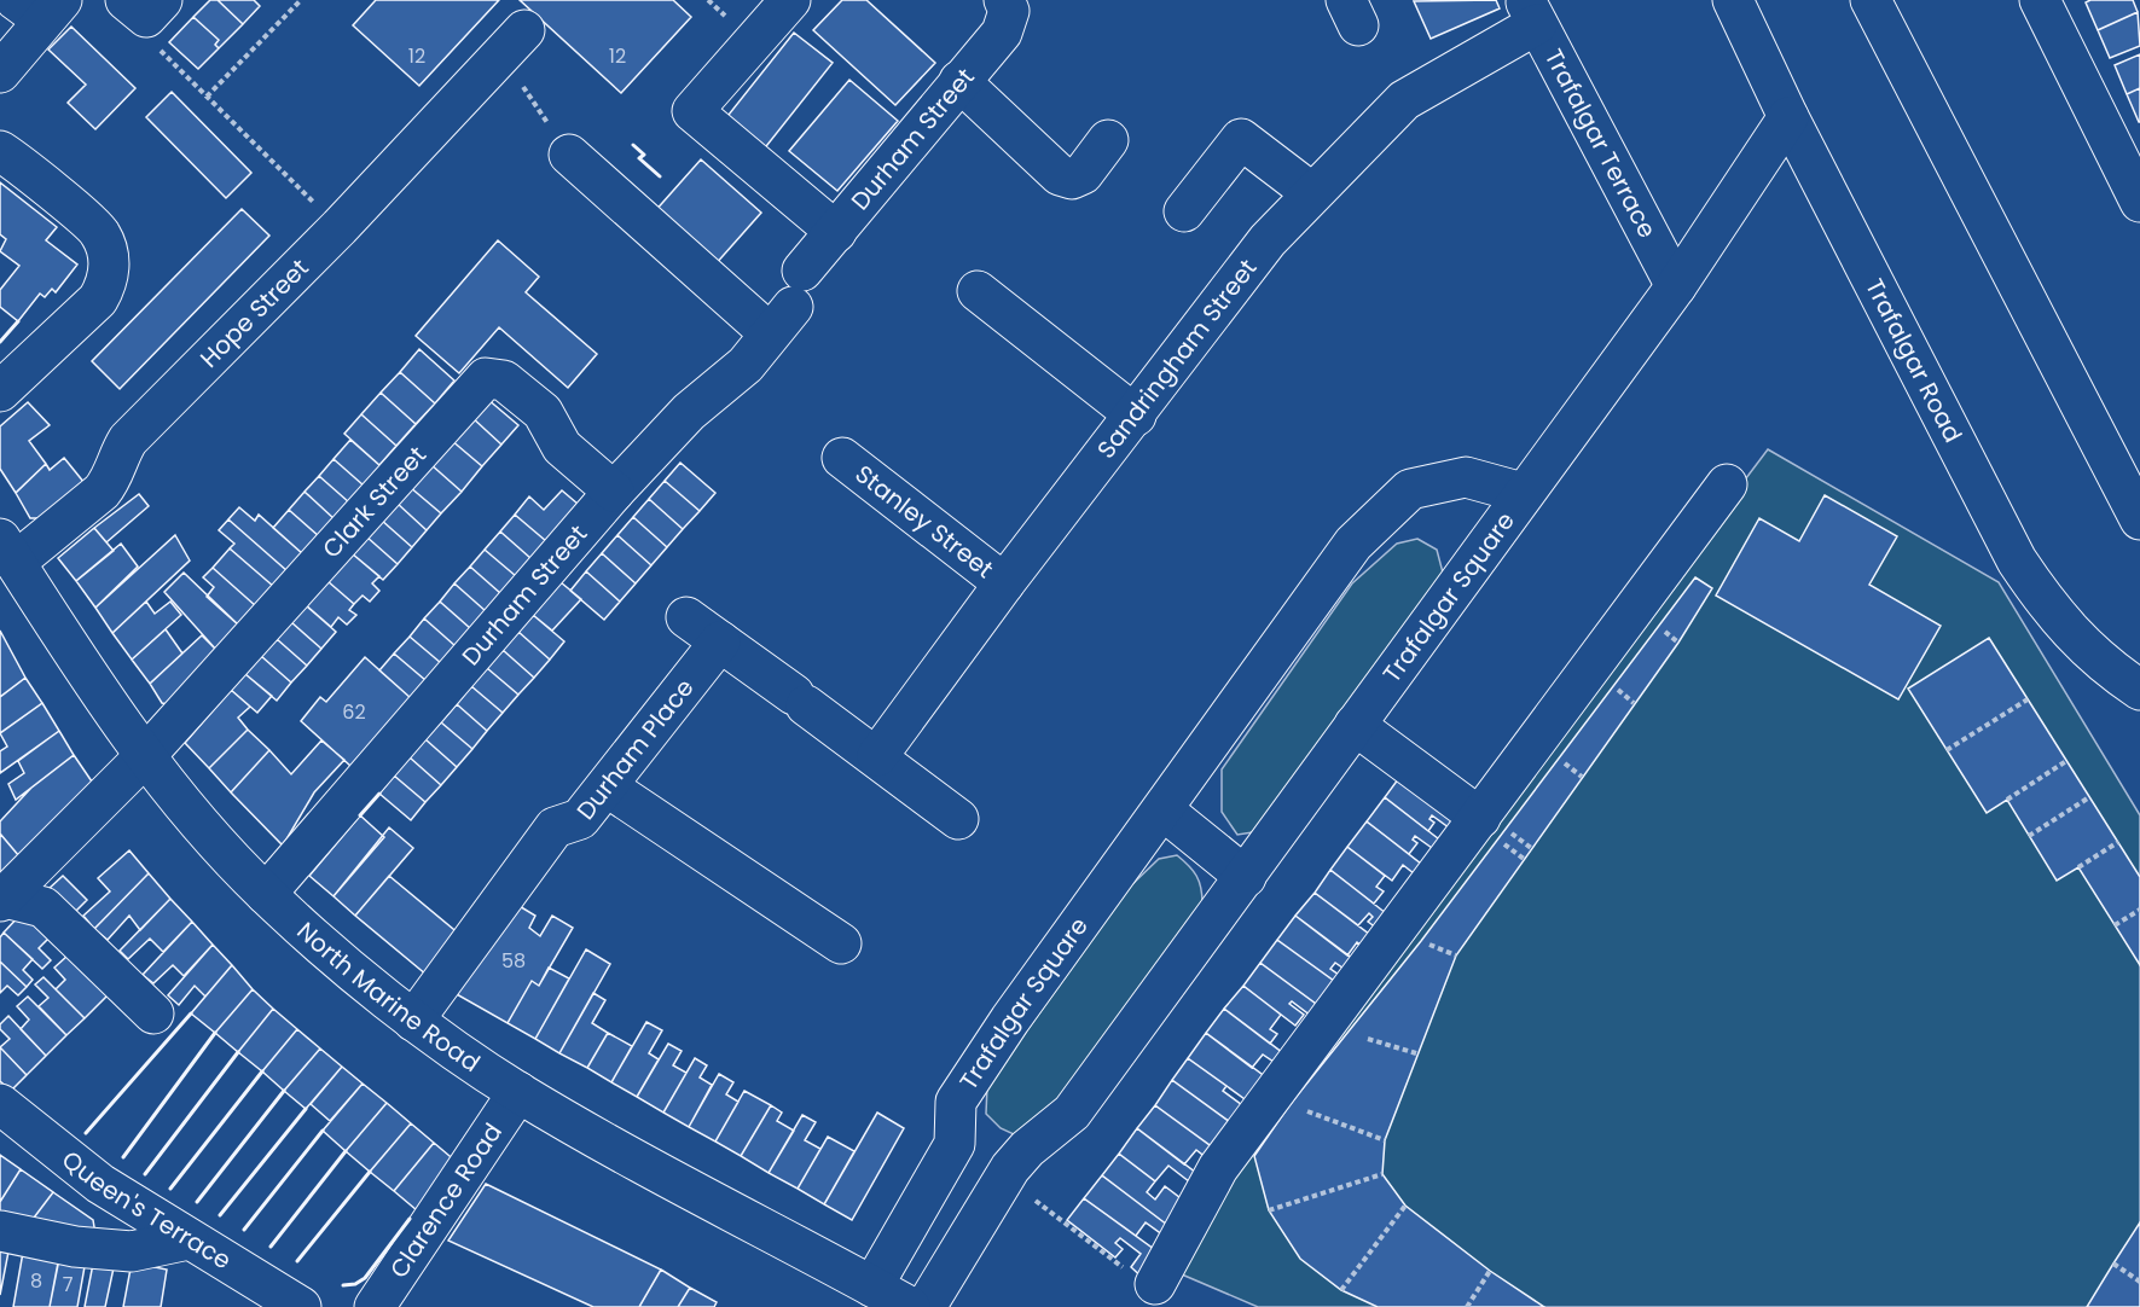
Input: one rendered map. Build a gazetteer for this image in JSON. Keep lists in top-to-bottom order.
{
  "streets": {
    "street": [
      "Durham Street",
      "Trafalgar Terrace",
      "Hope Street",
      "Sandringham Street",
      "Trafalgar Road",
      "Clark Street",
      "Stanley Street",
      "Trafalgar Square",
      "Durham Place",
      "North Marine Road",
      "Clarence Road",
      "Queen's Terrace"
    ]
  },
  "crossings": [
    ["Durham Street", "Clark Street"],
    ["Durham Street", "North Marine Road"],
    ["Trafalgar Terrace", "Sandringham Street"],
    ["Trafalgar Terrace", "Trafalgar Square"],
    ["Hope Street", "North Marine Road"],
    ["Sandringham Street", "Stanley Street"],
    ["Trafalgar Road", "Trafalgar Square"],
    ["Clark Street", "North Marine Road"],
    ["Trafalgar Square", "North Marine Road"],
    ["Durham Place", "North Marine Road"],
    ["North Marine Road", "Clarence Road"]
  ],
  "house_numbers": [
    "12",
    "12",
    "62",
    "58",
    "8",
    "7"
  ]
}
